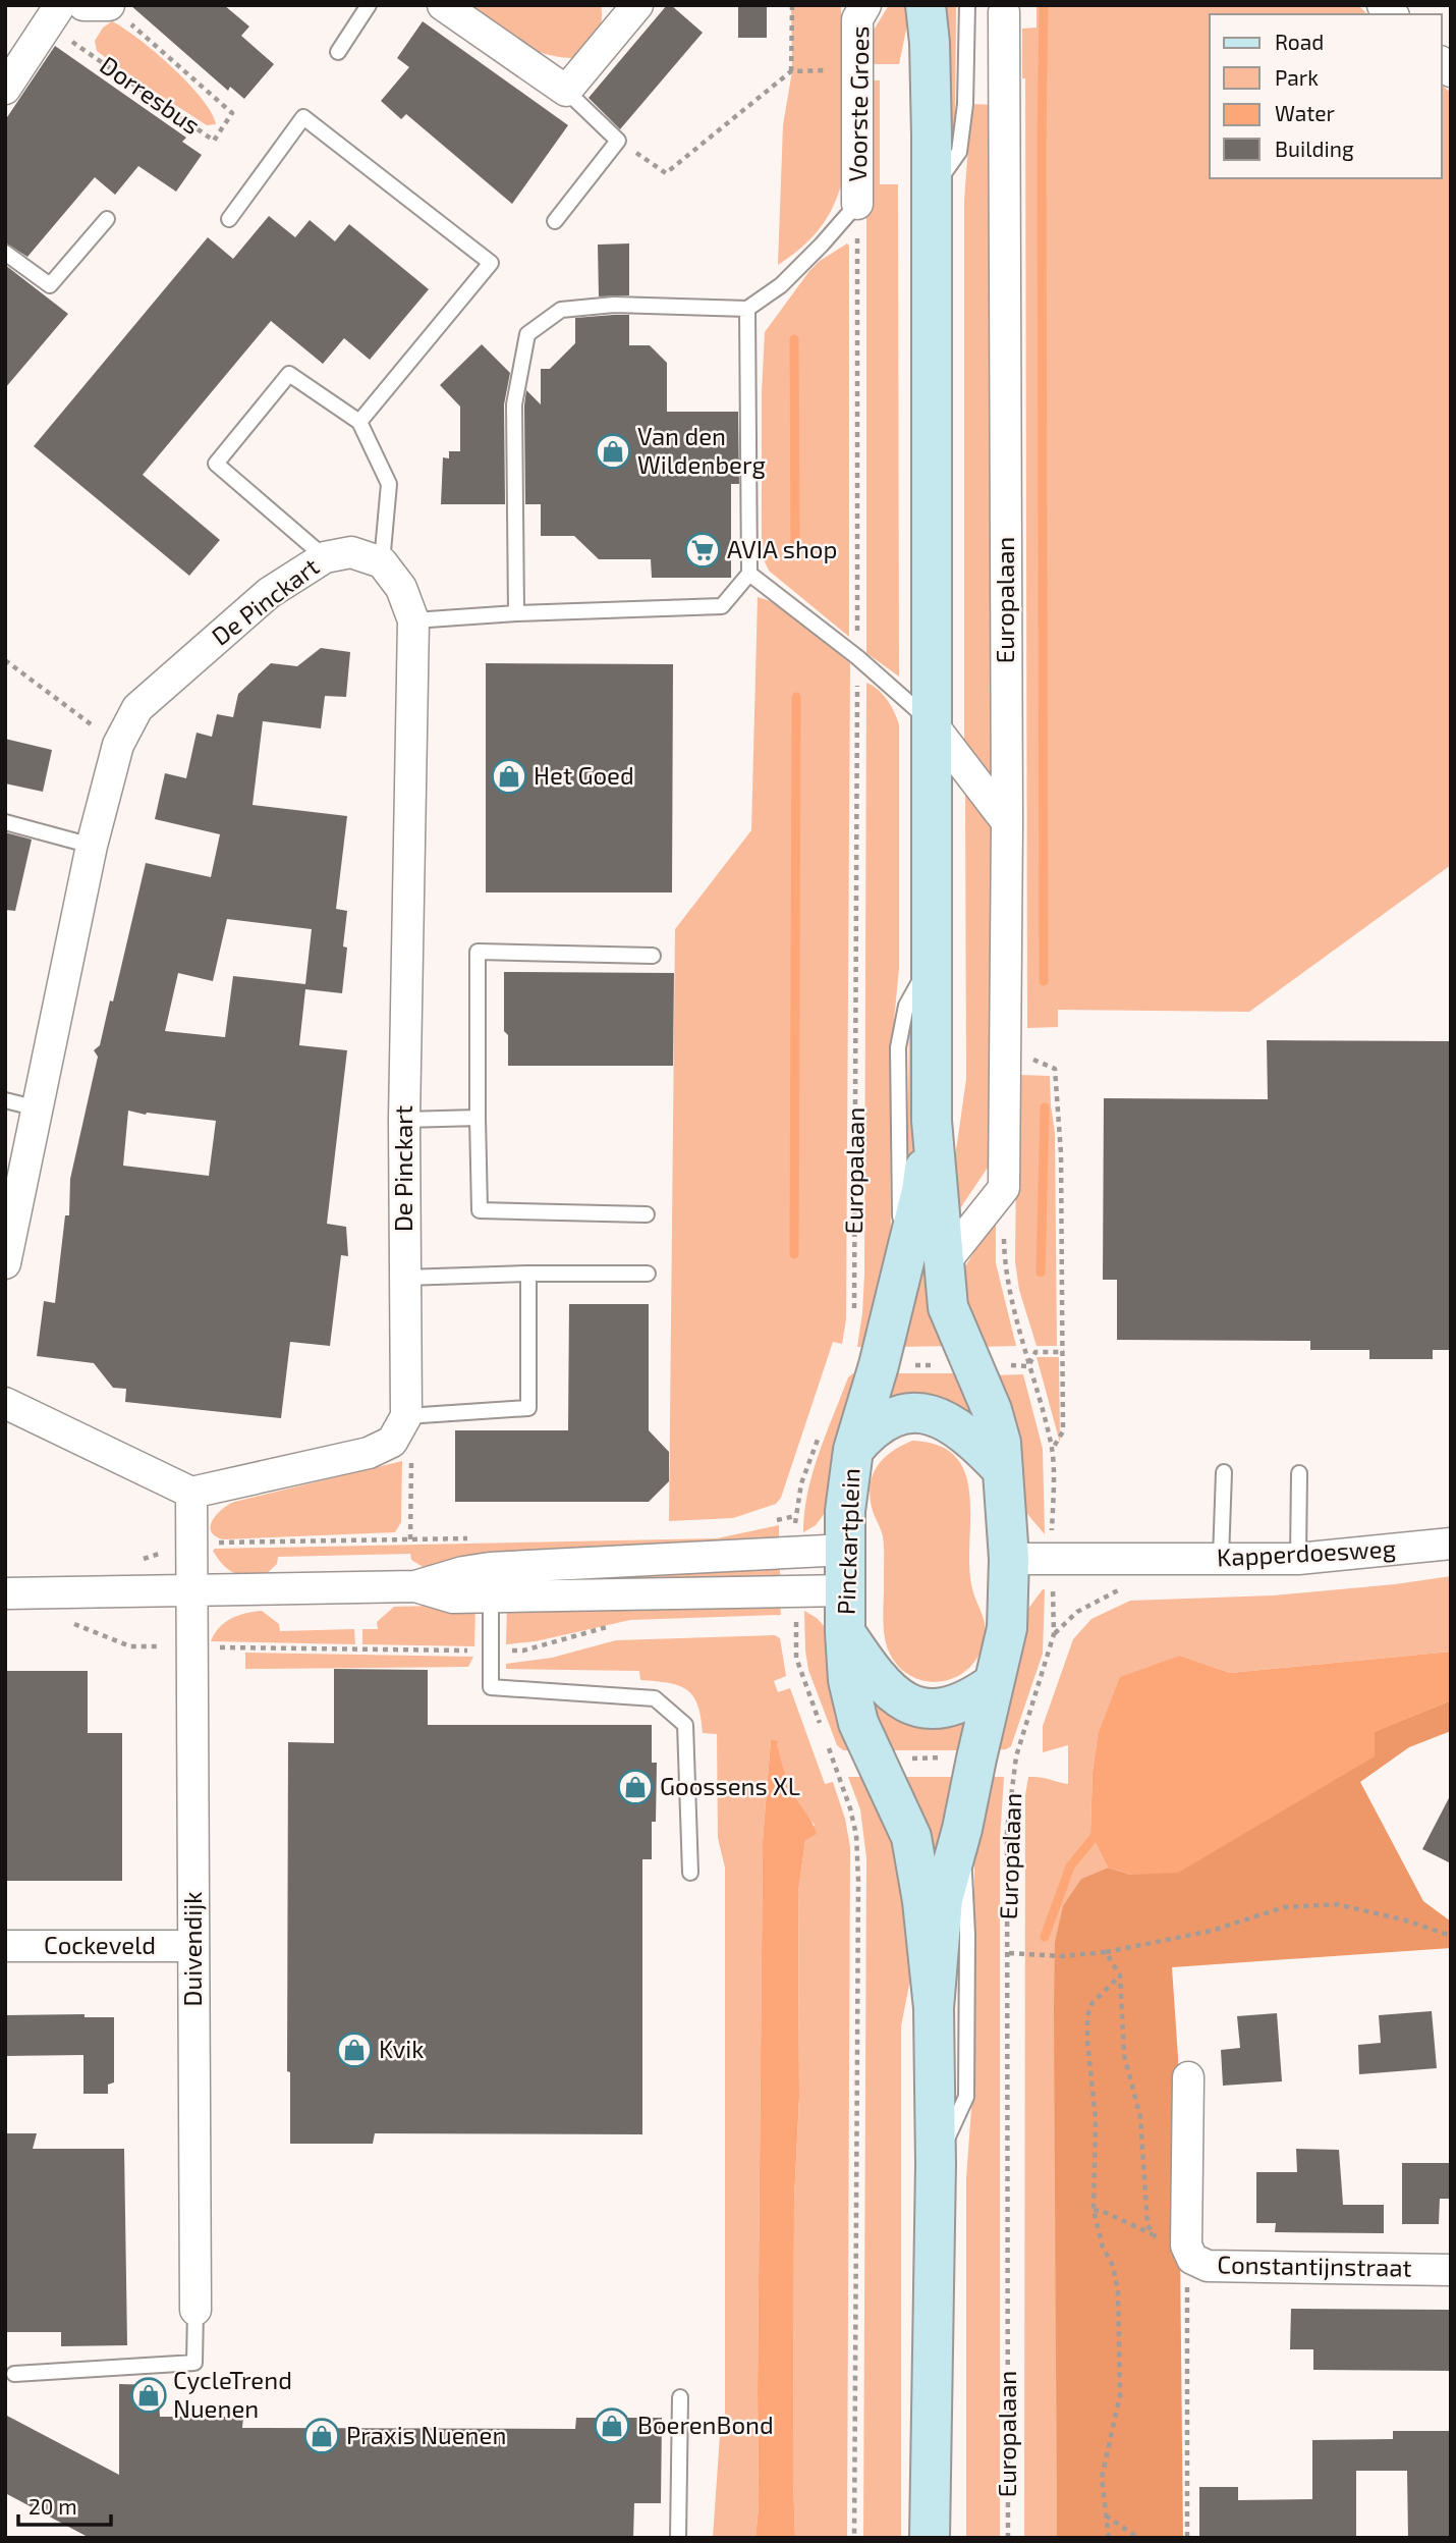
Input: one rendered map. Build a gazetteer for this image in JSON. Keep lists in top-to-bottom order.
{
  "streets": {
    "main road": ["Europalaan", "Pinckartplein"],
    "street": [
      "Voorste Groes",
      "De Pinckart",
      "Kapperdoesweg",
      "Cockeveld",
      "Duivendijk",
      "Constantijnstraat"
    ],
    "path": ["Dorresbus"]
  },
  "crossings": [
    ["Voorste Groes", "Europalaan"],
    ["Europalaan", "Pinckartplein"],
    ["Europalaan", "Kapperdoesweg"],
    ["Pinckartplein", "Kapperdoesweg"],
    ["Cockeveld", "Duivendijk"]
  ],
  "places": {
    "shop": [
      "Van den Wildenberg",
      "Het Goed",
      "Goossens XL",
      "Kvik",
      "CycleTrend Nuenen",
      "BoerenBond",
      "Praxis Nuenen"
    ],
    "supermarket": ["AVIA shop"]
  },
  "legend": [
    "Road",
    "Park",
    "Water",
    "Building"
  ],
  "scale_bar": "20 m"
}
